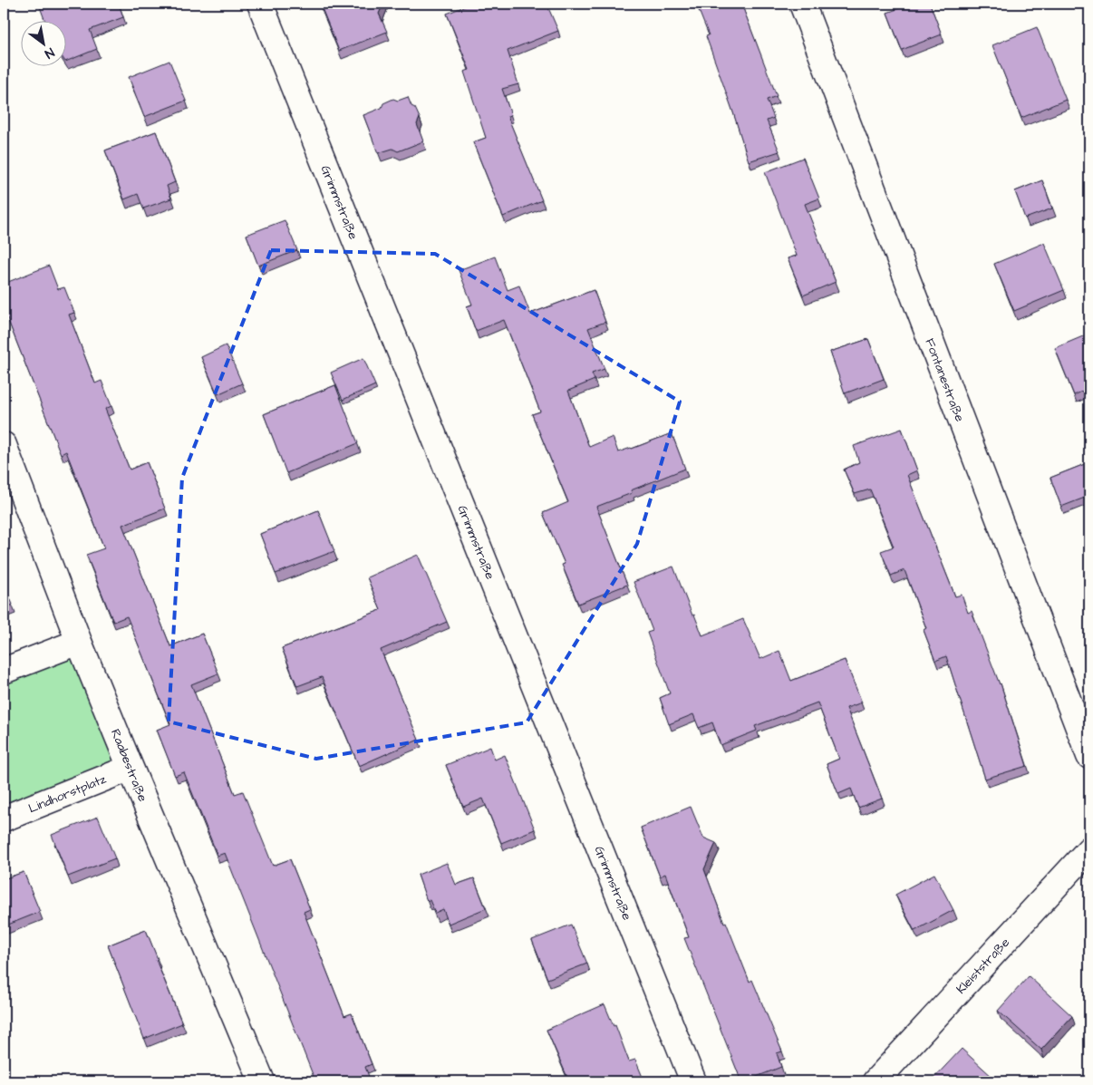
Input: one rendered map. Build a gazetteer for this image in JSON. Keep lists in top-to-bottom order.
{
  "streets": {
    "street": [
      "Grimmstraße",
      "Fontanestraße",
      "Raabestraße",
      "Lindhorstplatz",
      "Kleiststraße"
    ]
  },
  "crossings": [
    ["Raabestraße", "Lindhorstplatz"]
  ],
  "north": "bottom right"
}
